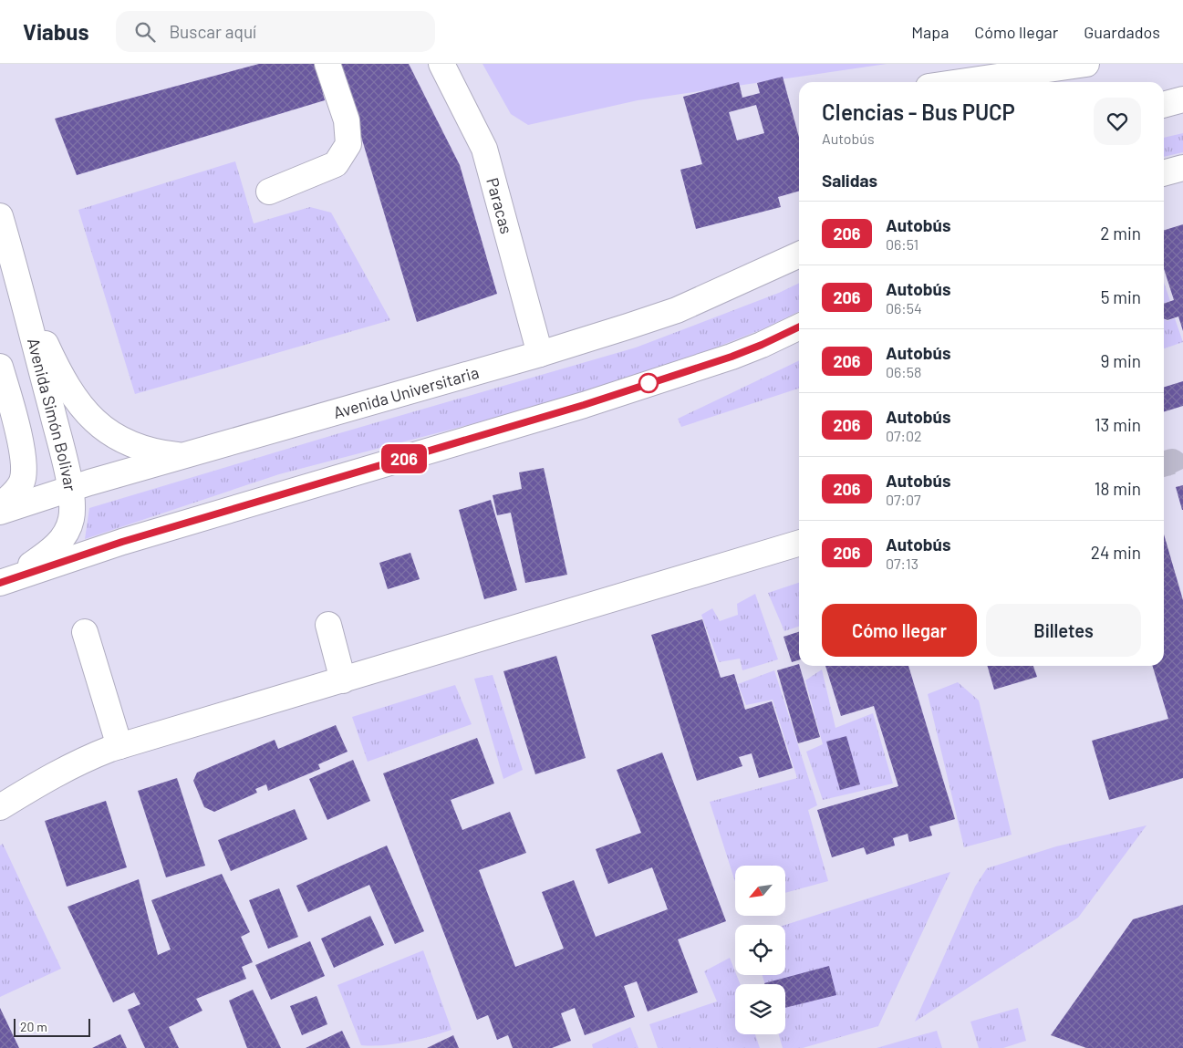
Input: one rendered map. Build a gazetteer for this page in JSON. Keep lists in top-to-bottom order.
{
  "streets": {
    "main road": ["Paracas", "Avenida Universitaria", "Avenida Simón Bolivar"]
  },
  "crossings": [
    ["Paracas", "Avenida Universitaria"],
    ["Avenida Universitaria", "Avenida Simón Bolivar"]
  ],
  "lines": ["bus line 206"],
  "scale_bar": "20 m",
  "north": "bottom left",
  "page": {
    "header": "Viabus",
    "search": "Buscar aquí",
    "nav": ["Mapa", "Cómo llegar", "Guardados"],
    "on_map": "206",
    "heading": [
      ["CIencias - Bus PUCP", "Autobús"],
      "Salidas"
    ],
    "list": [
      {
        "mark": "206",
        "name": "Autobús",
        "note": "06:51",
        "value": "2 min"
      },
      {
        "mark": "206",
        "name": "Autobús",
        "note": "06:54",
        "value": "5 min"
      },
      {
        "mark": "206",
        "name": "Autobús",
        "note": "06:58",
        "value": "9 min"
      },
      {
        "mark": "206",
        "name": "Autobús",
        "note": "07:02",
        "value": "13 min"
      },
      {
        "mark": "206",
        "name": "Autobús",
        "note": "07:07",
        "value": "18 min"
      },
      {
        "mark": "206",
        "name": "Autobús",
        "note": "07:13",
        "value": "24 min"
      }
    ],
    "buttons": ["Cómo llegar", "Billetes"],
    "scale": "20 m"
  }
}
